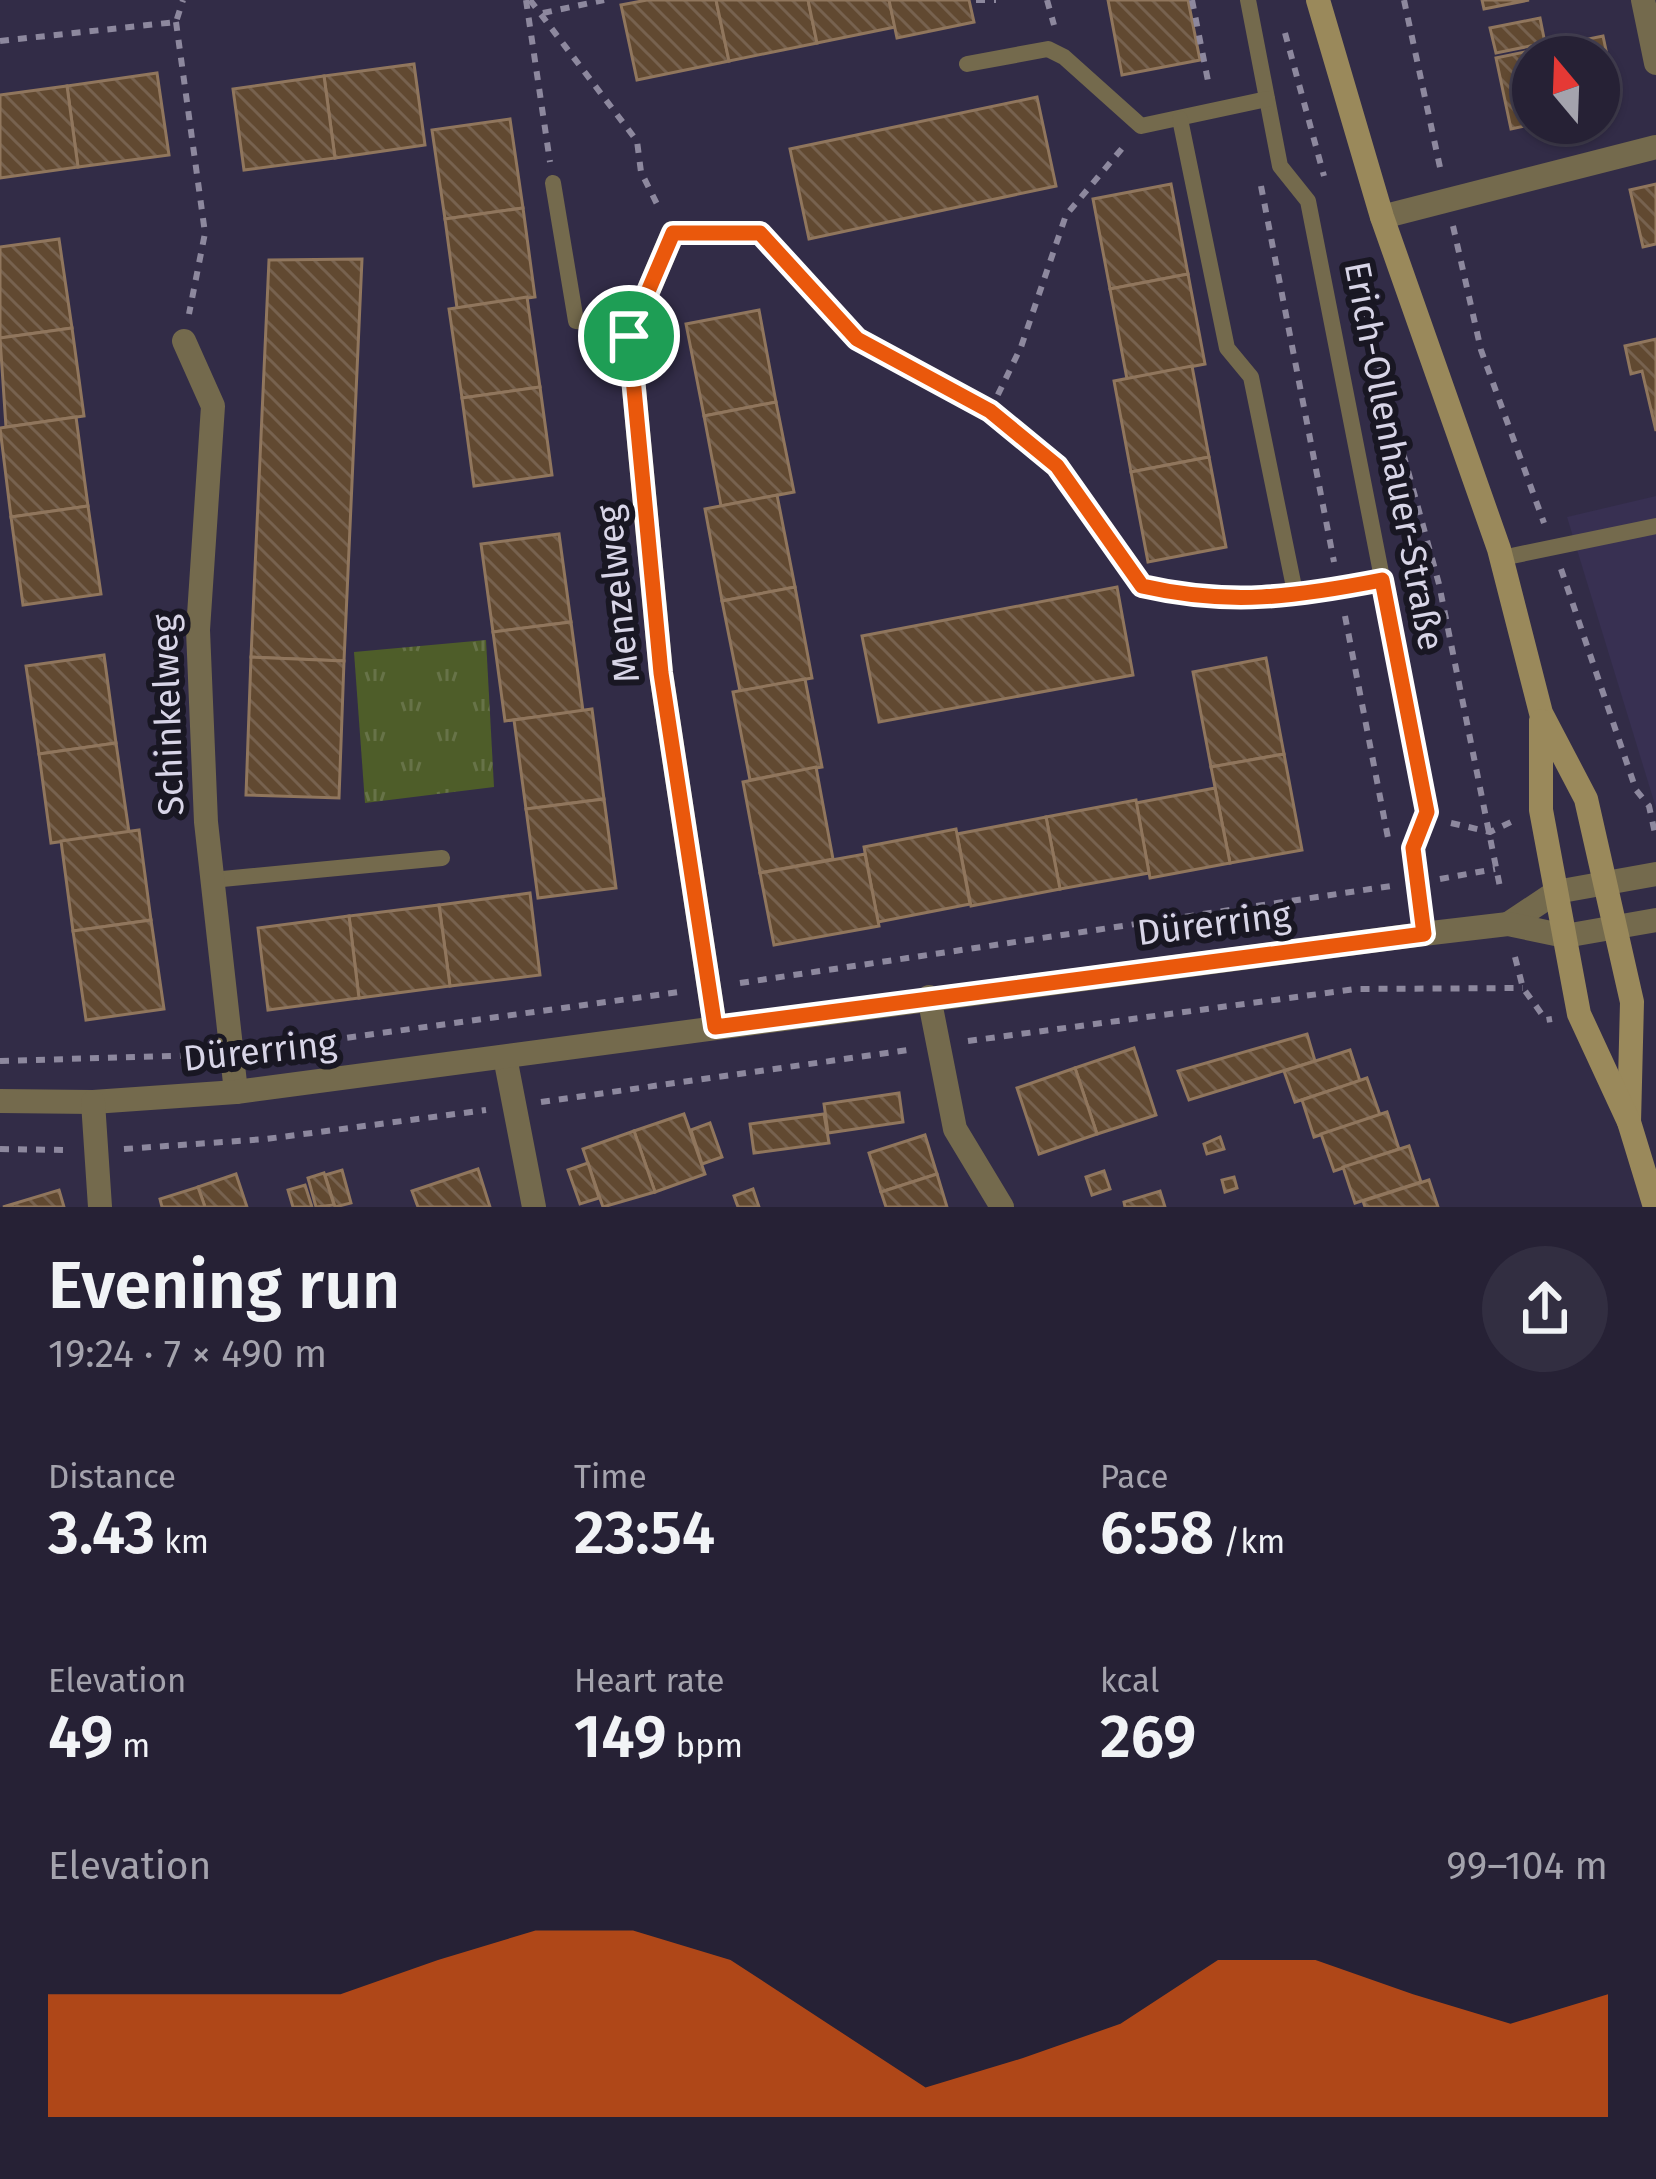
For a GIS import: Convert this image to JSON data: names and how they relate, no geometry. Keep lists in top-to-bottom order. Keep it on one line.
{"streets":{"street":["Erich-Ollenhauer-Straße","Menzelweg","Schinkelweg","Dürerring"]},"crossings":[["Erich-Ollenhauer-Straße","Dürerring"],["Menzelweg","Dürerring"],["Schinkelweg","Dürerring"]],"north":"top","page":{"heading":["Evening run","19:24 · 7 × 490 m"],"stats":[["Distance","3.43 km"],["Time","23:54"],["Pace","6:58 /km"],["Elevation","49 m"],["Heart rate","149 bpm"],["kcal","269"]],"chart":["Elevation","99–104 m"]}}
